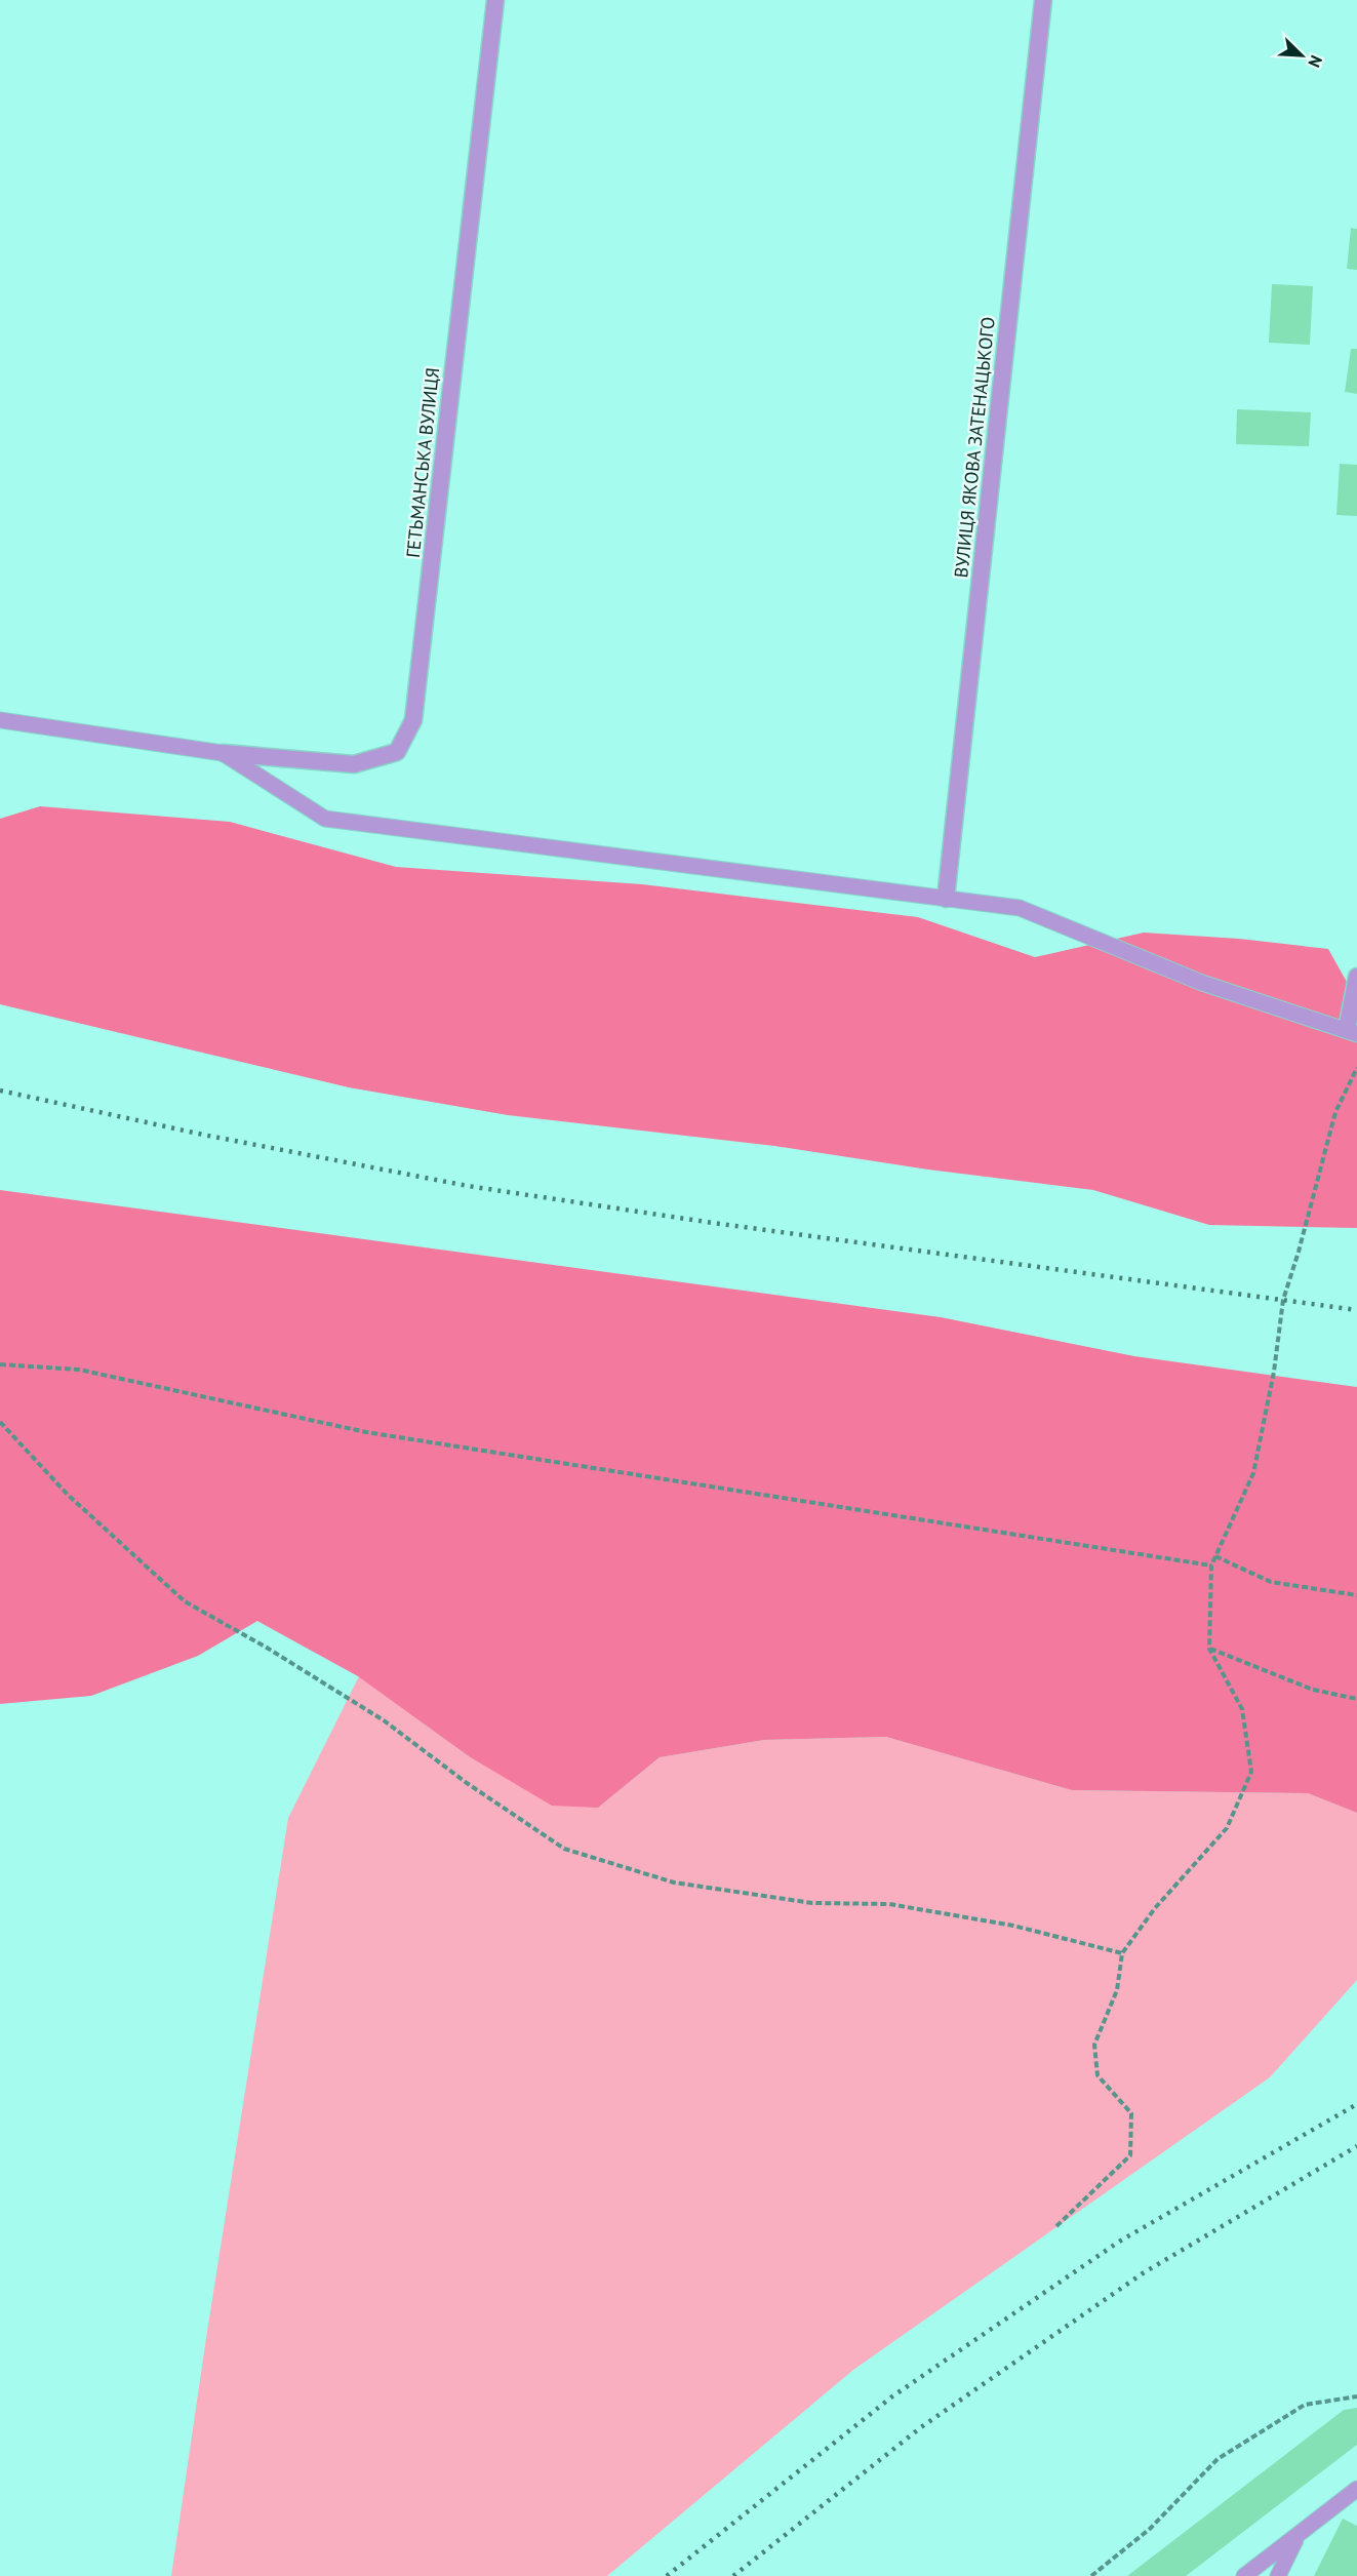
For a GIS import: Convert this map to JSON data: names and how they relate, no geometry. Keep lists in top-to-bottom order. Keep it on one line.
{"streets":{"street":["ВУЛИЦЯ ЯКОВА ЗАТЕНАЦЬКОГО","ГЕТЬМАНСЬКА ВУЛИЦЯ"]},"north":"bottom right"}
